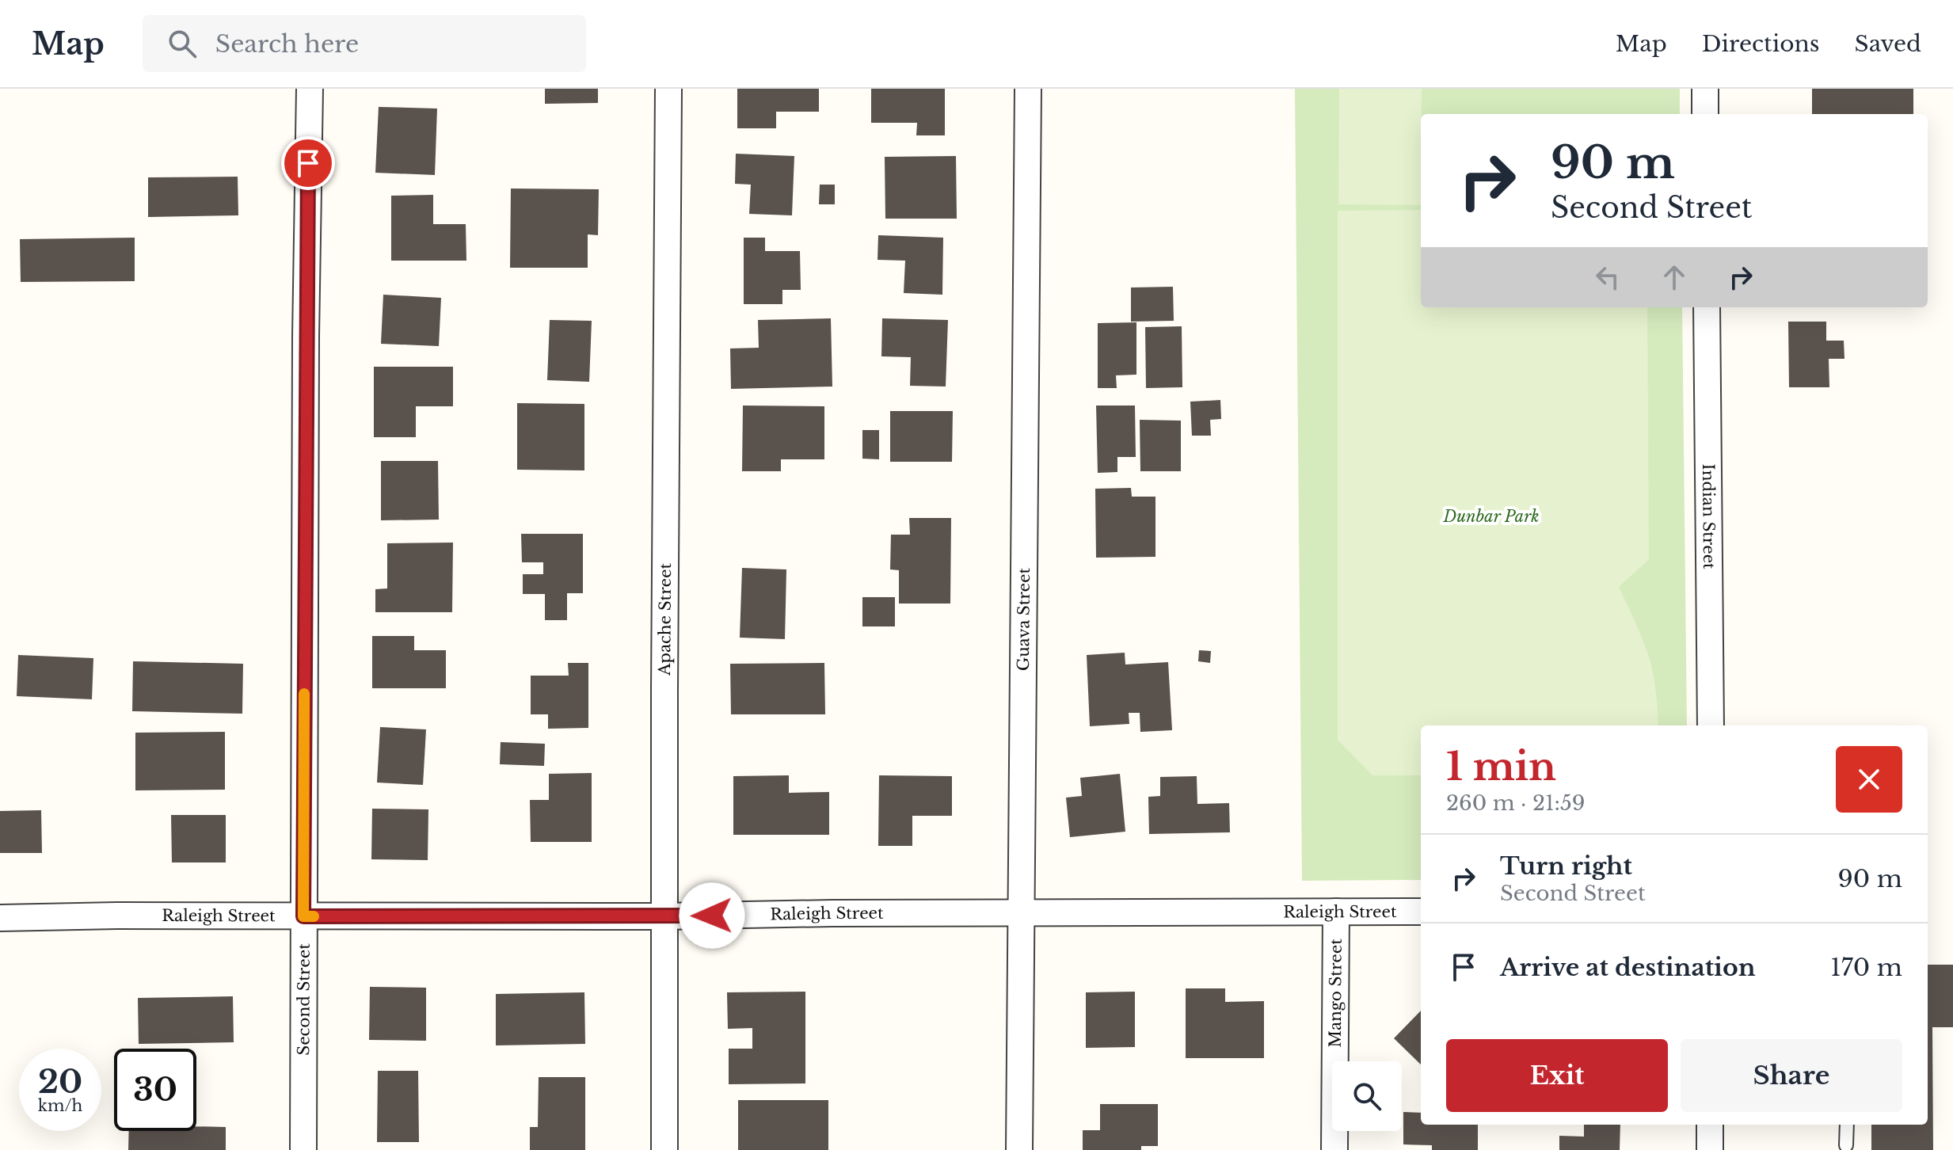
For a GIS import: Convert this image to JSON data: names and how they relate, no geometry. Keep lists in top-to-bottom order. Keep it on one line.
{"streets":{"street":["Indian Street","Apache Street","Guava Street","Raleigh Street","Mango Street","Second Street"]},"crossings":[["Apache Street","Raleigh Street"],["Guava Street","Raleigh Street"],["Raleigh Street","Mango Street"],["Raleigh Street","Second Street"]],"parks":["Dunbar Park"],"page":{"header":"Map","search":"Search here","nav":["Map","Directions","Saved"],"turn":["90 m","Second Street"],"heading":["1 min","260 m · 21:59"],"list":[{"name":"Turn right","note":"Second Street","value":"90 m"},{"name":"Arrive at destination","value":"170 m"}],"buttons":["Exit","Share"],"speed":"20 km/h","limit":"30"}}
